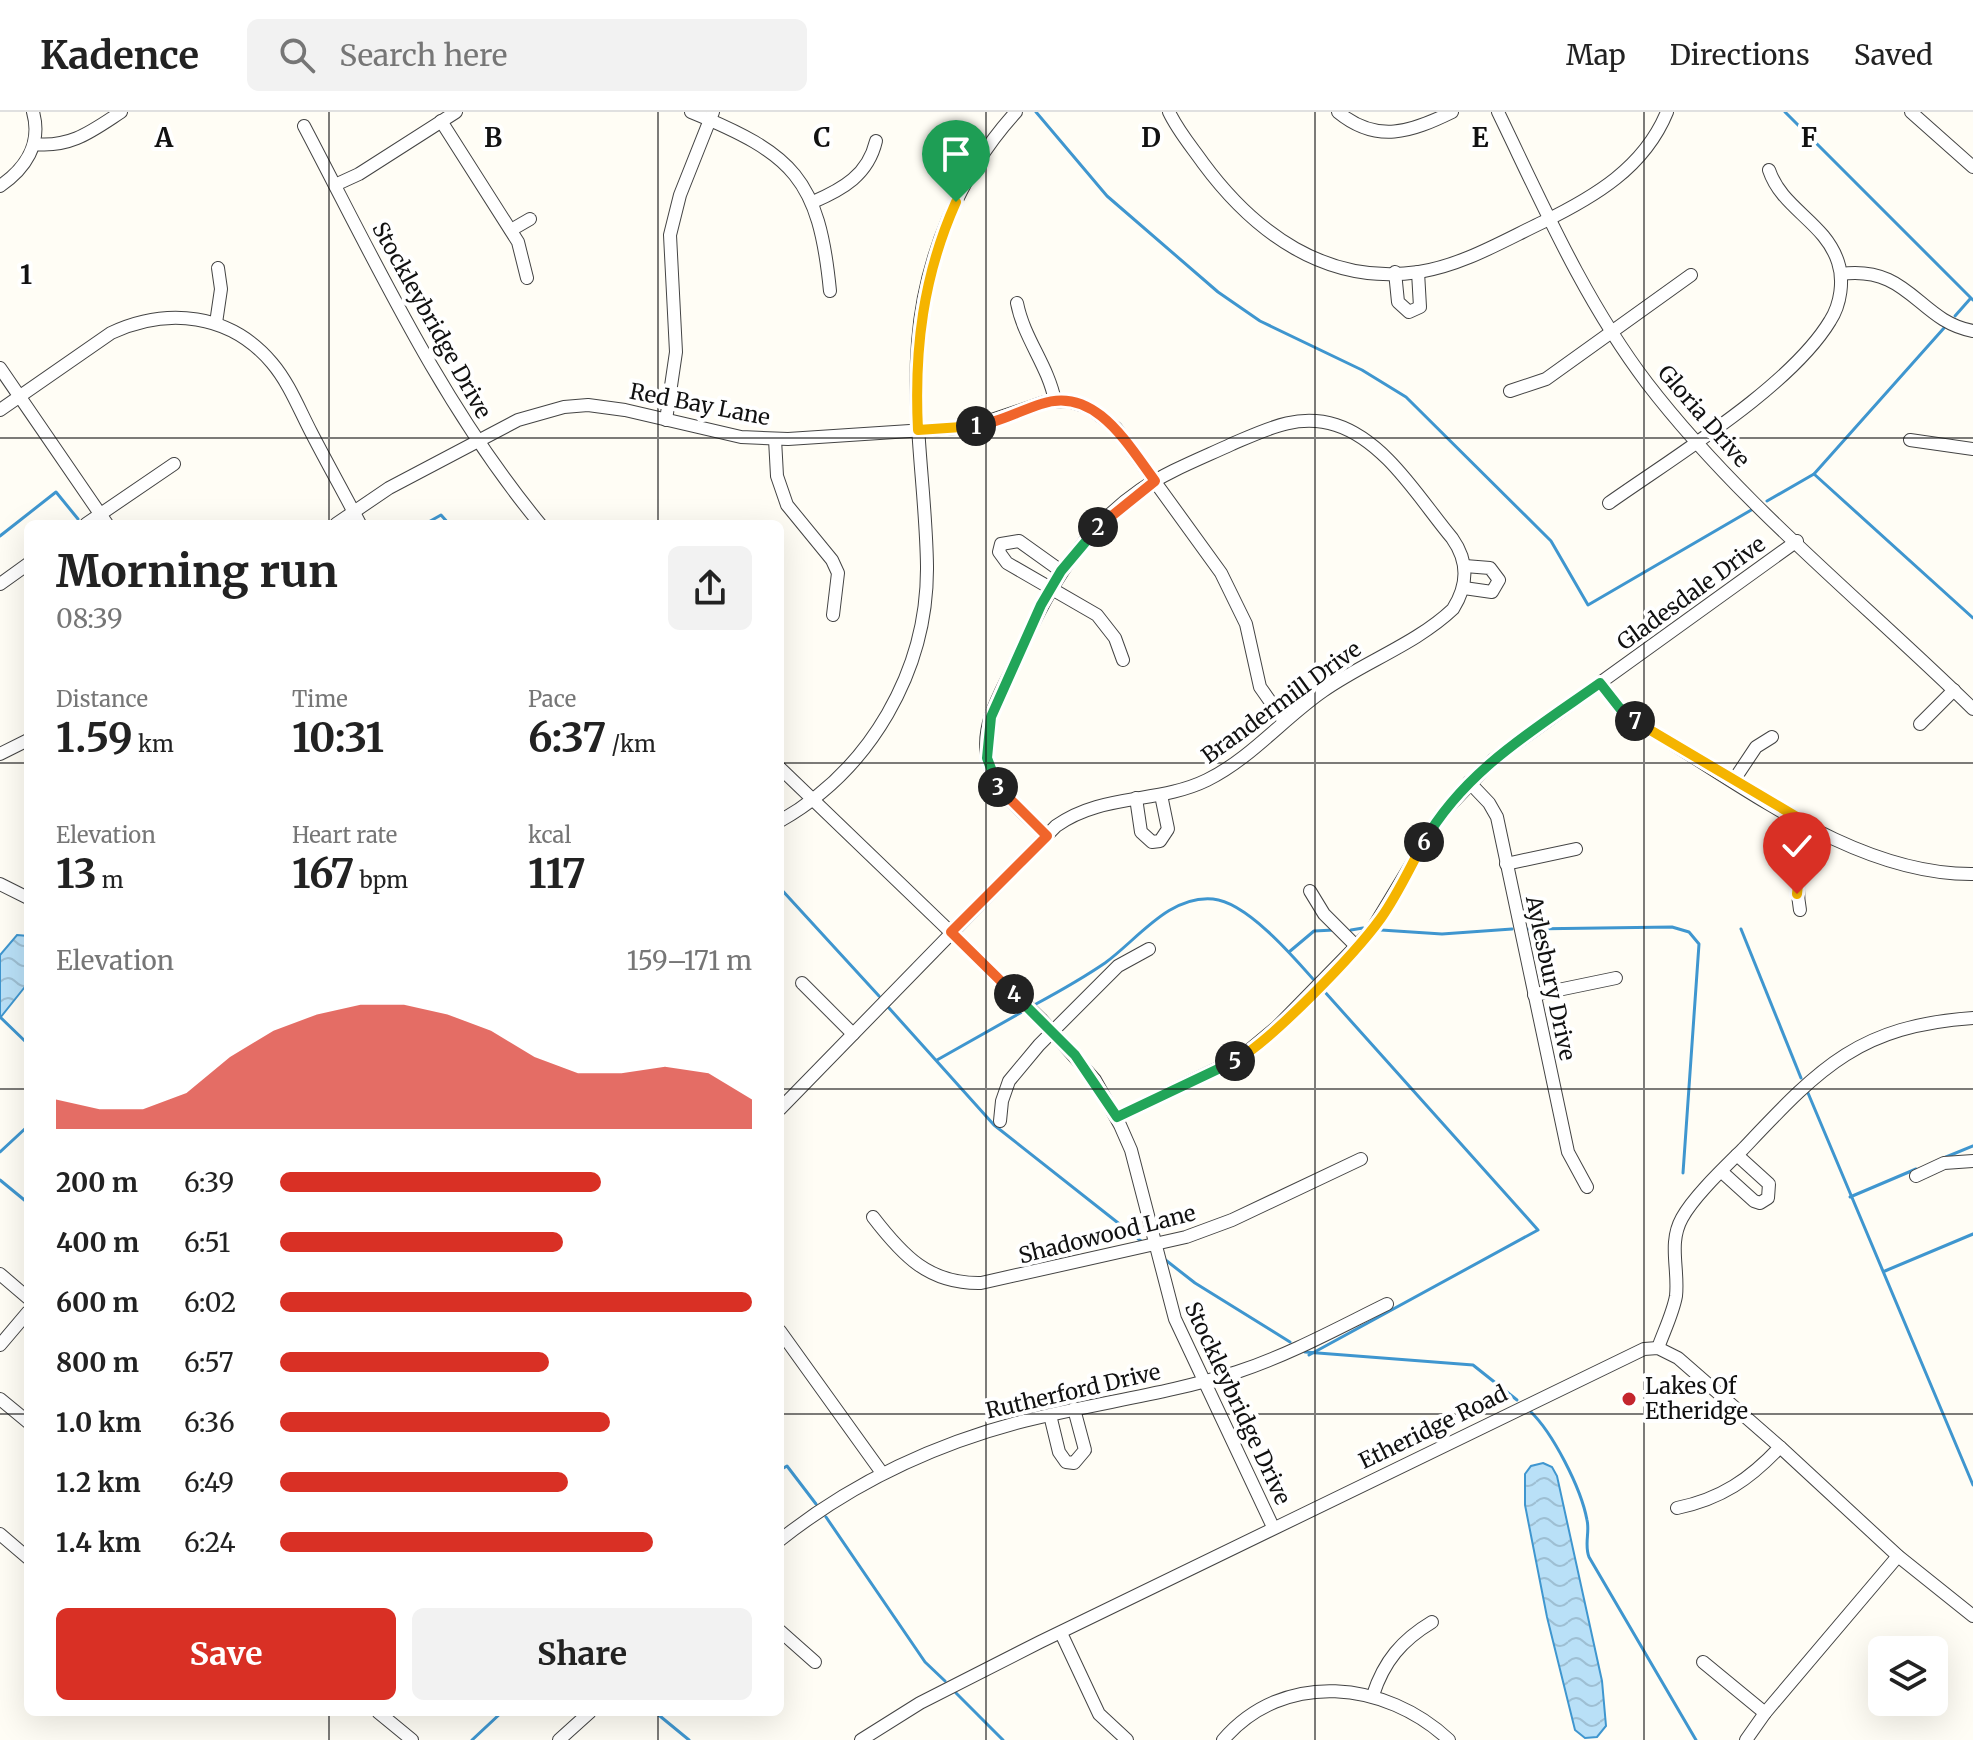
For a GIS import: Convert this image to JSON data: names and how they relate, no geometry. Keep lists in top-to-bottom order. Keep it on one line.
{"streets":{"street":["Stockleybridge Drive","Red Bay Lane","Gloria Drive","Gladesdale Drive","Brandermill Drive","Aylesbury Drive","Shadowood Lane","Rutherford Drive","Etheridge Road"]},"crossings":[["Stockleybridge Drive","Red Bay Lane"],["Stockleybridge Drive","Gladesdale Drive"],["Stockleybridge Drive","Brandermill Drive"],["Stockleybridge Drive","Shadowood Lane"],["Stockleybridge Drive","Rutherford Drive"],["Stockleybridge Drive","Etheridge Road"],["Gloria Drive","Gladesdale Drive"],["Gladesdale Drive","Aylesbury Drive"]],"places":["Lakes Of Etheridge"],"page":{"header":"Kadence","search":"Search here","nav":["Map","Directions","Saved"],"pins":["1","2","7","3","6","4","5"],"heading":["Morning run","08:39"],"stats":[["Distance","1.59 km"],["Time","10:31"],["Pace","6:37 /km"],["Elevation","13 m"],["Heart rate","167 bpm"],["kcal","117"]],"chart":["Elevation","159–171 m"],"list":[{"name":"200 m","note":"6:39"},{"name":"400 m","note":"6:51"},{"name":"600 m","note":"6:02"},{"name":"800 m","note":"6:57"},{"name":"1.0 km","note":"6:36"},{"name":"1.2 km","note":"6:49"},{"name":"1.4 km","note":"6:24"}],"buttons":["Save","Share"]},"grid":{"columns":["A","B","C","D","E","F"],"rows":["1"]}}
